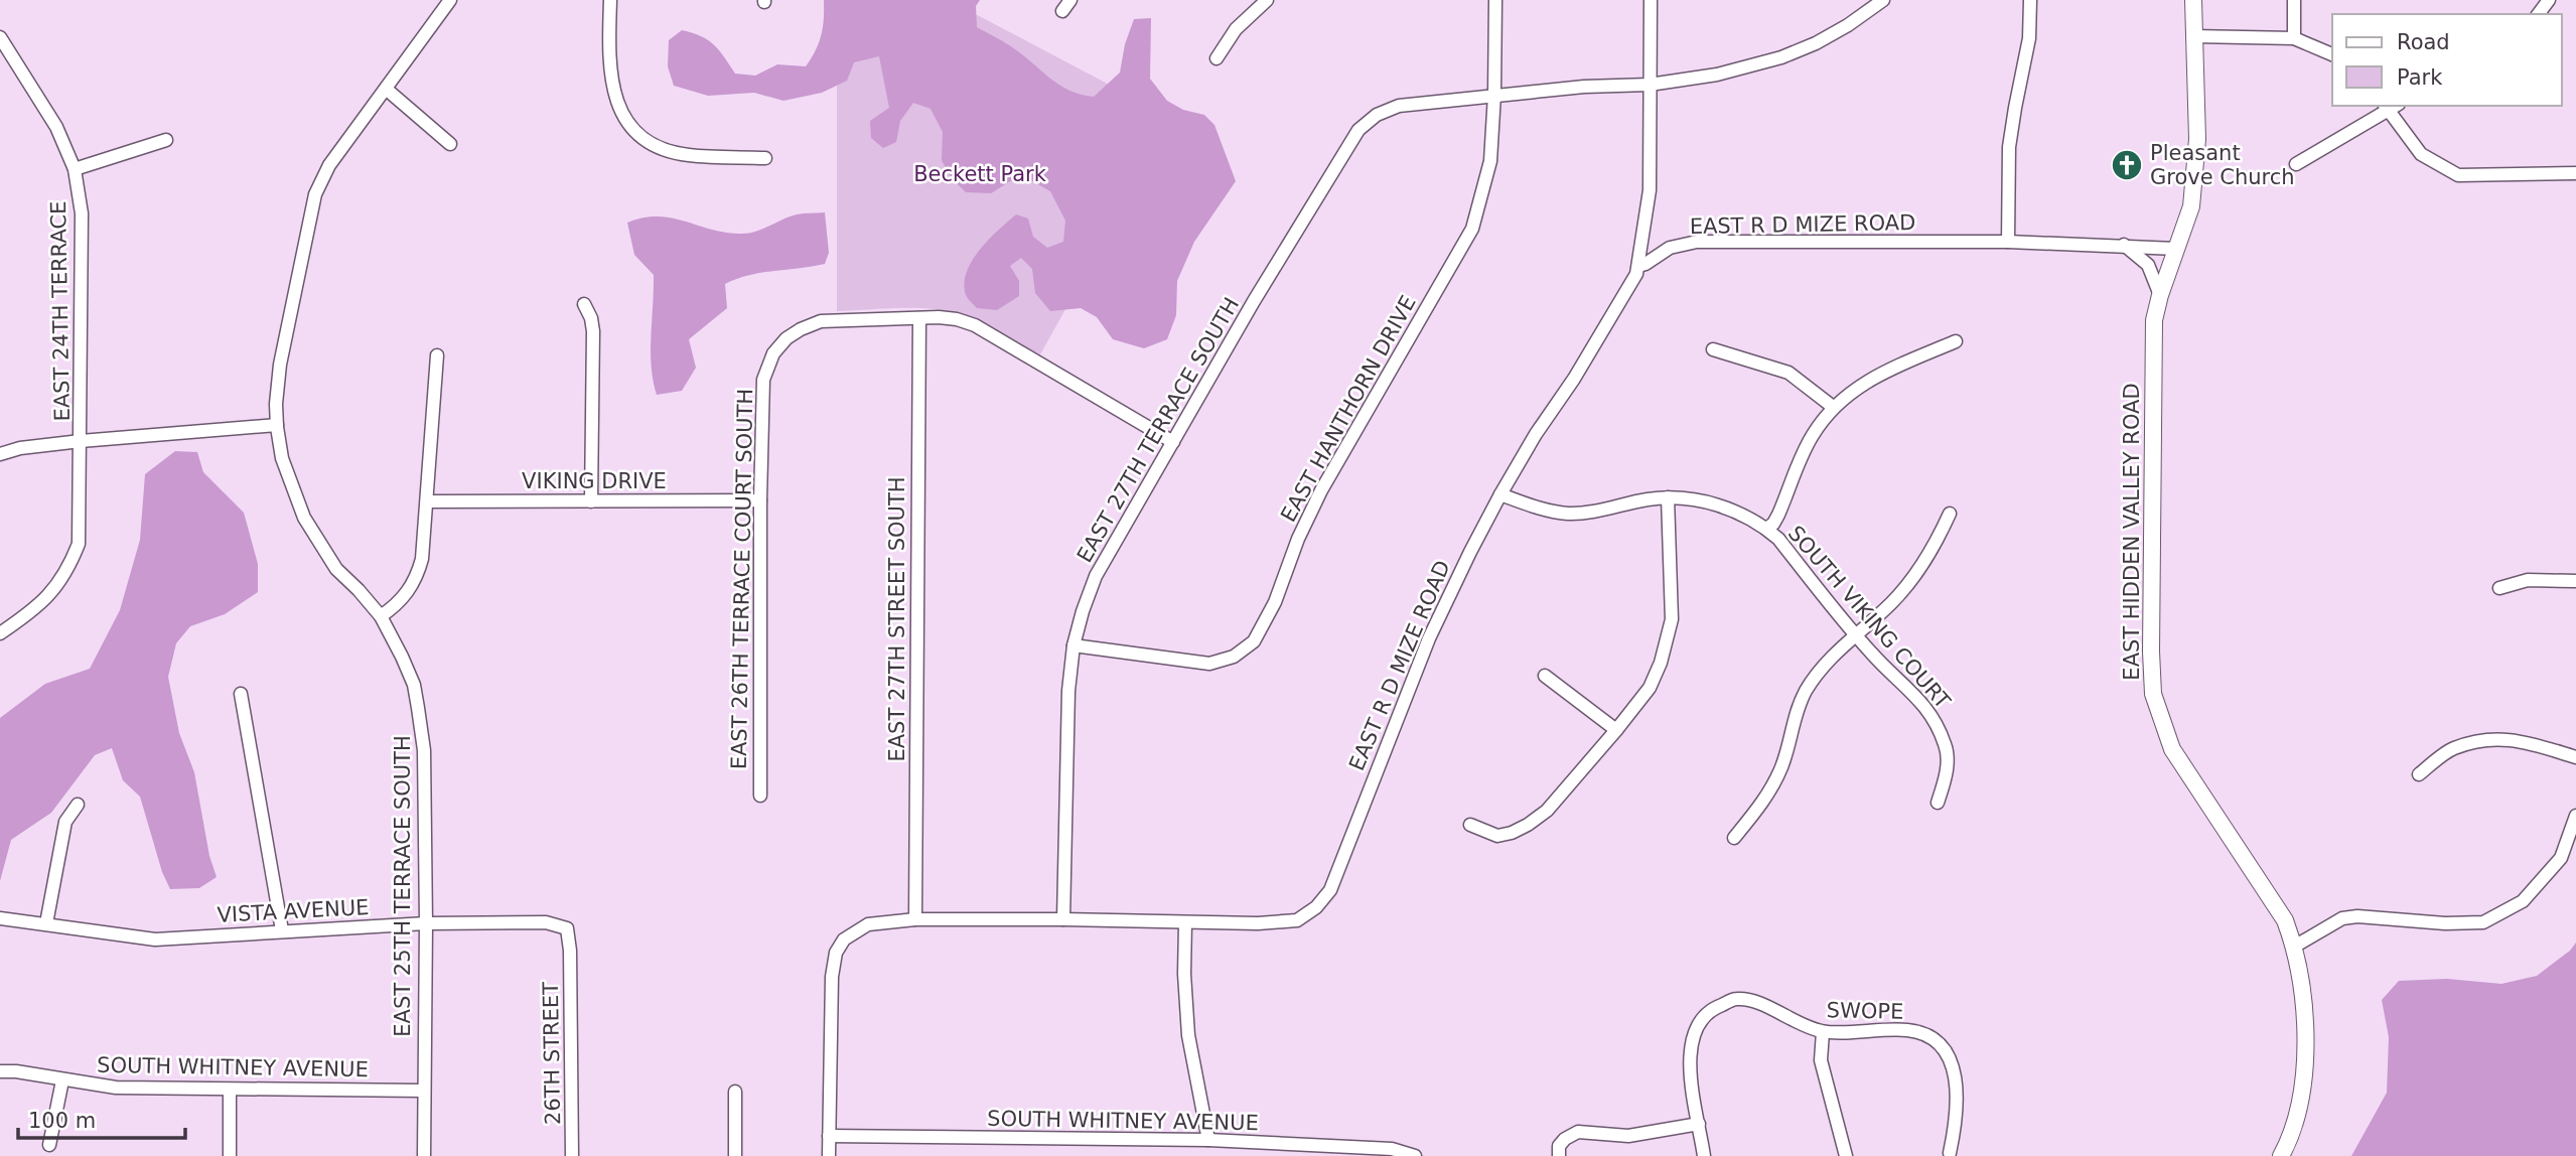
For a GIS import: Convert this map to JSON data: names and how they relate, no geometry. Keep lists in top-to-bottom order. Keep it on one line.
{"streets":{"main road":["EAST HIDDEN VALLEY ROAD"],"street":["EAST R D MIZE ROAD","EAST 24TH TERRACE","EAST HANTHORN DRIVE","EAST 27TH TERRACE SOUTH","VIKING DRIVE","EAST 26TH TERRACE COURT SOUTH","SOUTH VIKING COURT","EAST 27TH STREET SOUTH","EAST 25TH TERRACE SOUTH","VISTA AVENUE","SWOPE","26TH STREET","SOUTH WHITNEY AVENUE"]},"crossings":[["EAST R D MIZE ROAD","EAST 27TH TERRACE SOUTH"],["EAST R D MIZE ROAD","EAST HIDDEN VALLEY ROAD"],["EAST R D MIZE ROAD","SOUTH VIKING COURT"],["EAST R D MIZE ROAD","EAST 27TH STREET SOUTH"],["EAST R D MIZE ROAD","SOUTH WHITNEY AVENUE"],["EAST HANTHORN DRIVE","EAST 27TH TERRACE SOUTH"],["EAST 27TH TERRACE SOUTH","EAST 26TH TERRACE COURT SOUTH"],["VIKING DRIVE","EAST 26TH TERRACE COURT SOUTH"],["EAST 26TH TERRACE COURT SOUTH","EAST 27TH STREET SOUTH"],["EAST 25TH TERRACE SOUTH","VISTA AVENUE"],["EAST 25TH TERRACE SOUTH","SOUTH WHITNEY AVENUE"],["VISTA AVENUE","26TH STREET"]],"parks":["Beckett Park"],"places":{"church":["Pleasant Grove Church"]},"legend":["Road","Park"],"scale_bar":"100 m"}
